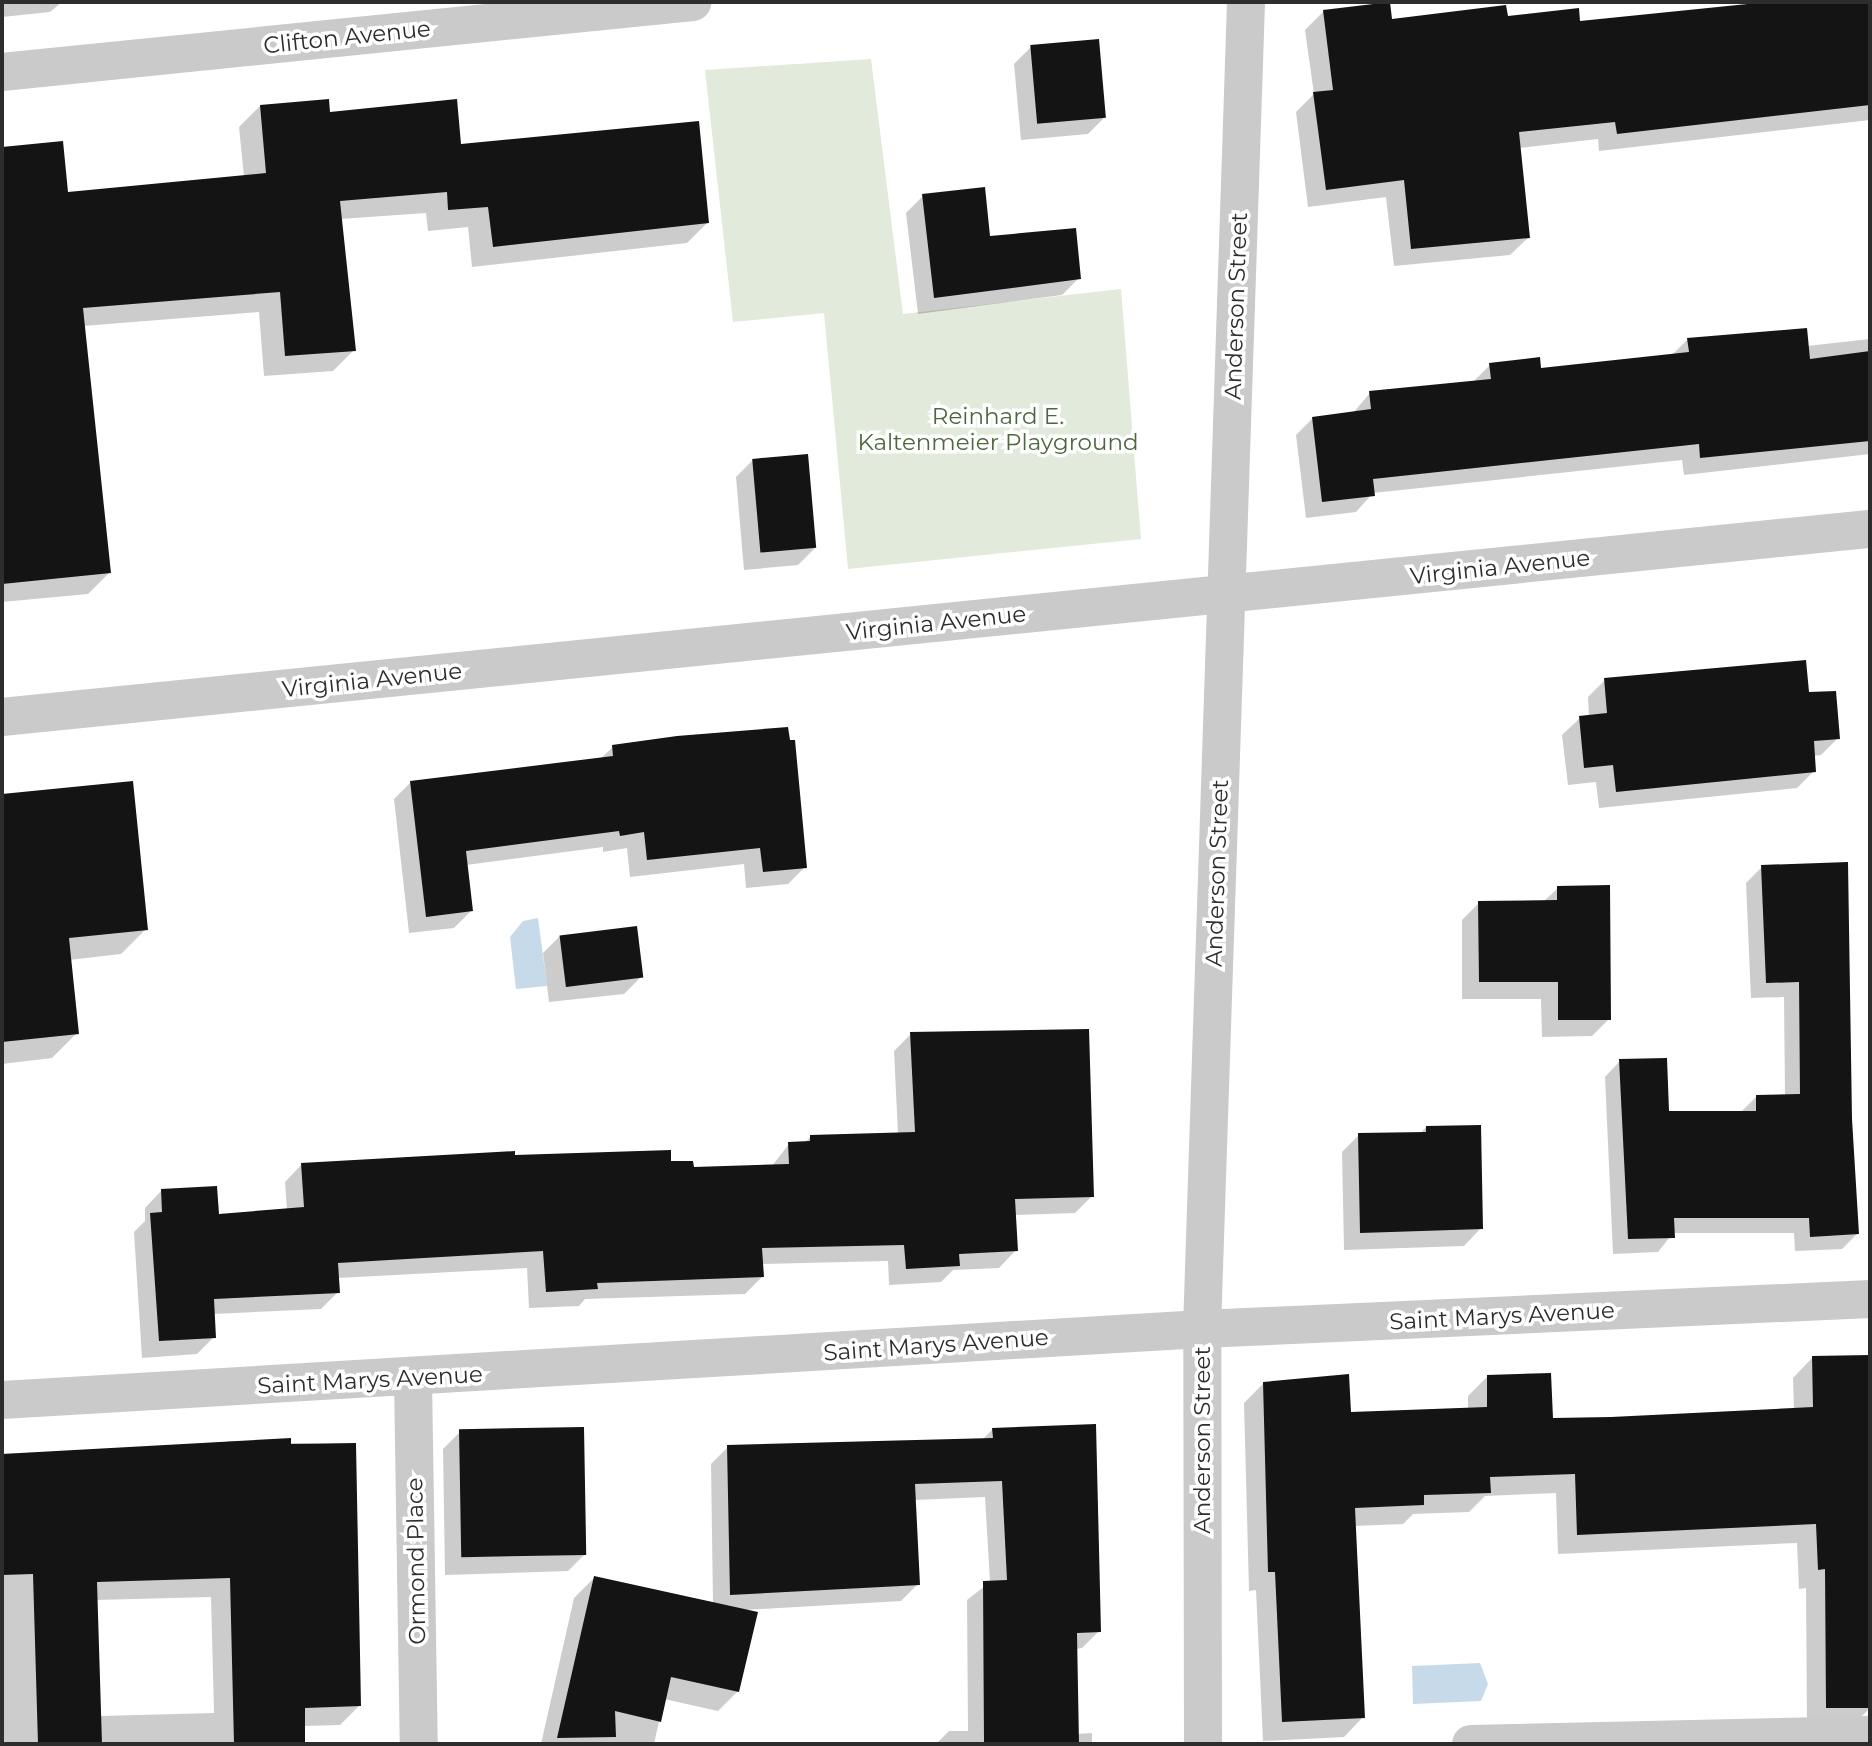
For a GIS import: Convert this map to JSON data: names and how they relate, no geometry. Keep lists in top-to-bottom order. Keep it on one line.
{"streets":{"street":["Clifton Avenue","Anderson Street","Virginia Avenue","Saint Marys Avenue","Ormond Place"]},"crossings":[["Anderson Street","Virginia Avenue"],["Anderson Street","Saint Marys Avenue"],["Saint Marys Avenue","Ormond Place"]],"parks":["Reinhard E. Kaltenmeier Playground"]}
